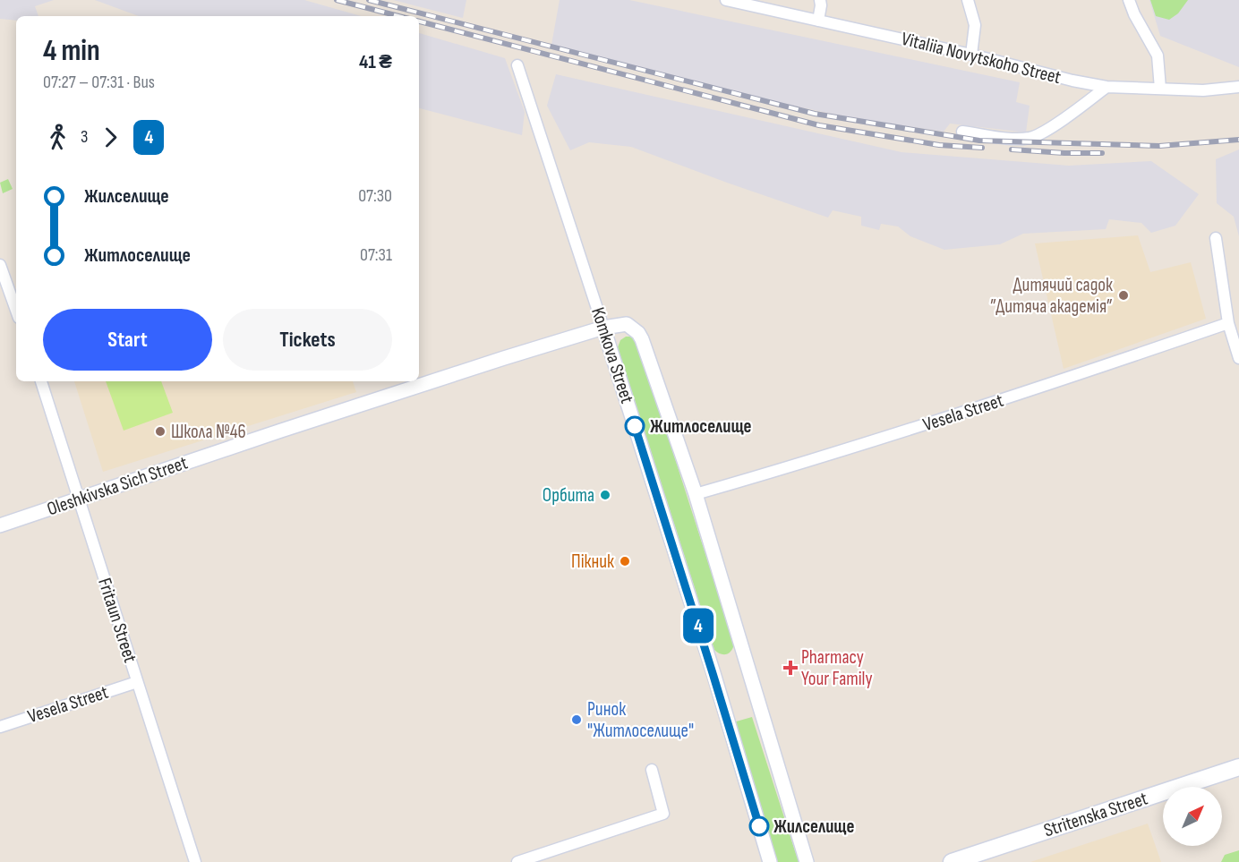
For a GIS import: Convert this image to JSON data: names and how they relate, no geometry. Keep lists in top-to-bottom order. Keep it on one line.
{"streets":{"main road":["Stritenska Street"],"street":["Vitaliia Novytskoho Street","Komkova Street","Vesela Street","Oleshkivska Sich Street","Fritaun Street"]},"crossings":[["Komkova Street","Vesela Street"],["Komkova Street","Oleshkivska Sich Street"],["Vesela Street","Fritaun Street"],["Oleshkivska Sich Street","Fritaun Street"]],"places":{"other":["Дитячий садок ”Дитяча академія”","Житлоселище","Школа №46","Орбита","Пікник","Ринок \"Житлоселище\"","Жилселище"],"health":["Pharmacy Your Family"]},"lines":["bus line 4"],"north":"top right","page":{"on_map":"4","heading":["4 min","07:27 – 07:31 · Bus","41 ₴"],"legs":["3","4"],"list":[{"name":"Жилселище","value":"07:30"},{"name":"Житлоселище","value":"07:31"}],"buttons":["Start","Tickets"]}}
